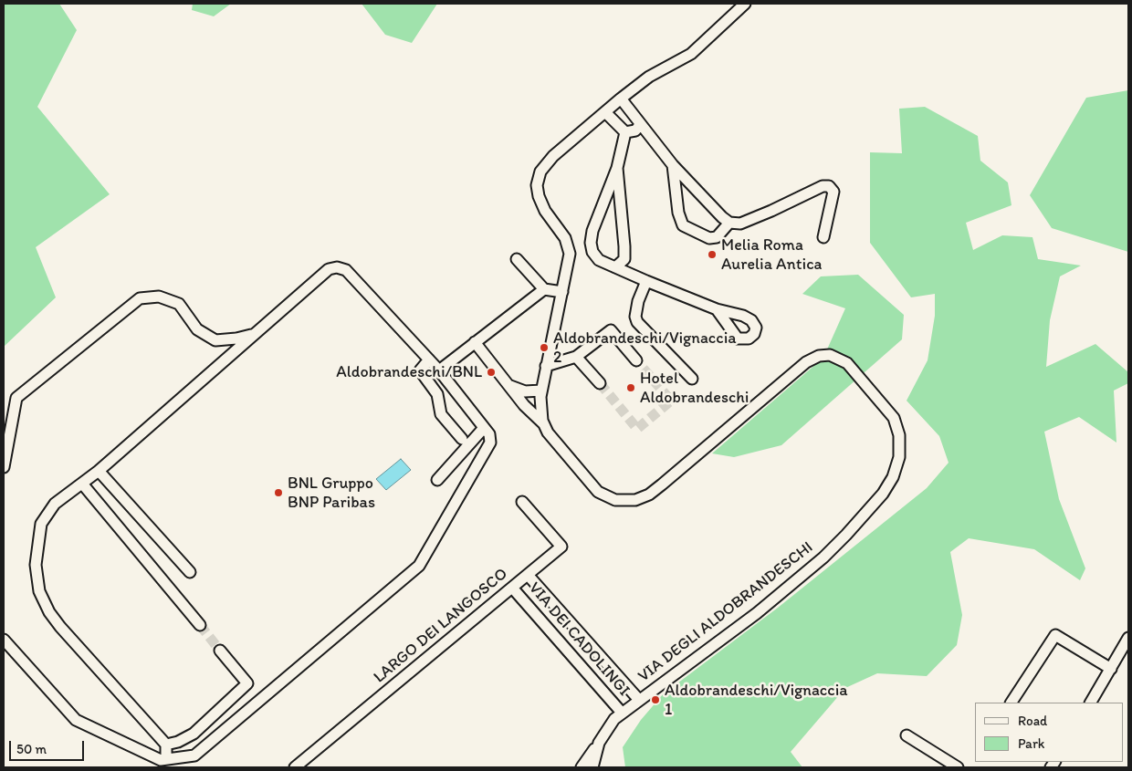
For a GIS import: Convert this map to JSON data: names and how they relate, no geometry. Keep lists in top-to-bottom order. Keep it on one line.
{"streets":{"street":["VIA DEGLI ALDOBRANDESCHI","LARGO DEI LANGOSCO","VIA DEI CADOLINGI"]},"crossings":[["VIA DEGLI ALDOBRANDESCHI","VIA DEI CADOLINGI"],["LARGO DEI LANGOSCO","VIA DEI CADOLINGI"]],"places":["Melia Roma Aurelia Antica","Aldobrandeschi/Vignaccia 2","Aldobrandeschi/BNL","Hotel Aldobrandeschi","BNL Gruppo BNP Paribas","Aldobrandeschi/Vignaccia 1"],"legend":["Road","Park"],"scale_bar":"50 m"}
